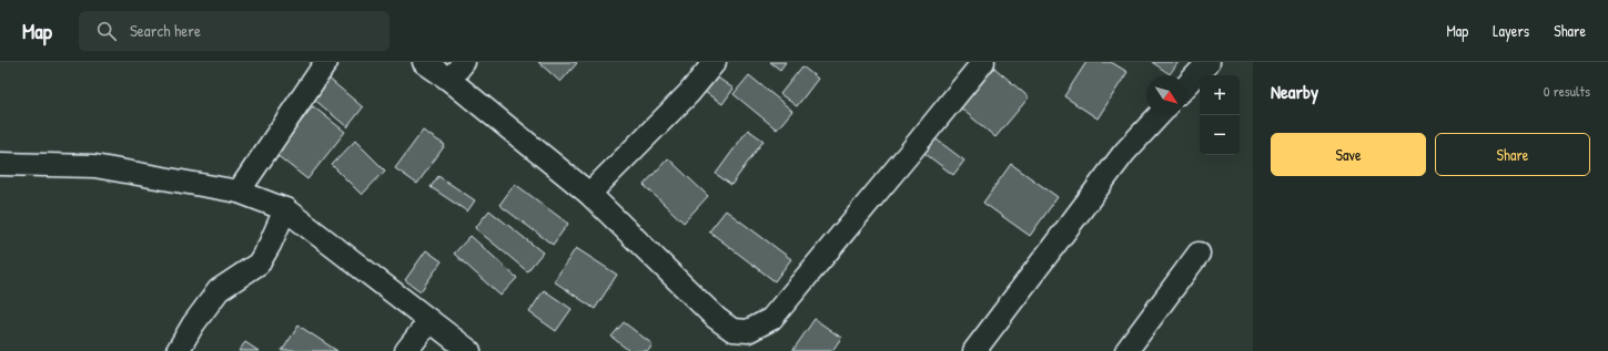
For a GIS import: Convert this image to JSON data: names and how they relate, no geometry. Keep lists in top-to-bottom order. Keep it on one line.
{"north":"bottom right","page":{"header":"Map","search":"Search here","nav":["Map","Layers","Share"],"heading":["Nearby","0 results"],"map_buttons":["+","−"],"buttons":["Save","Share"]}}
